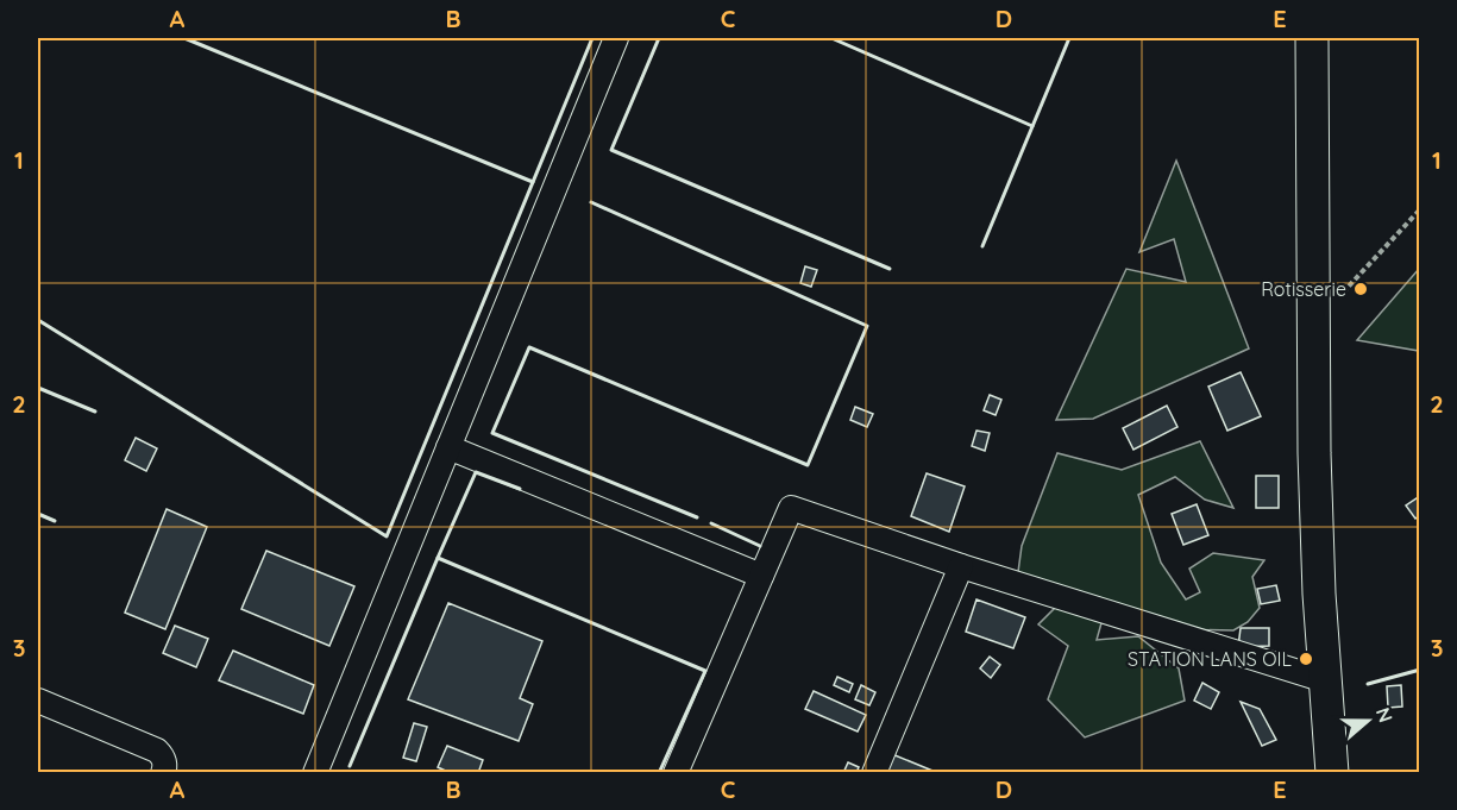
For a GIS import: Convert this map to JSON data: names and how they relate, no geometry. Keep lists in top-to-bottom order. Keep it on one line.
{"places":["Rotisserie","STATION LANS OIL"],"north":"right","grid":{"columns":["A","B","C","D","E"],"rows":["1","2","3"]}}
